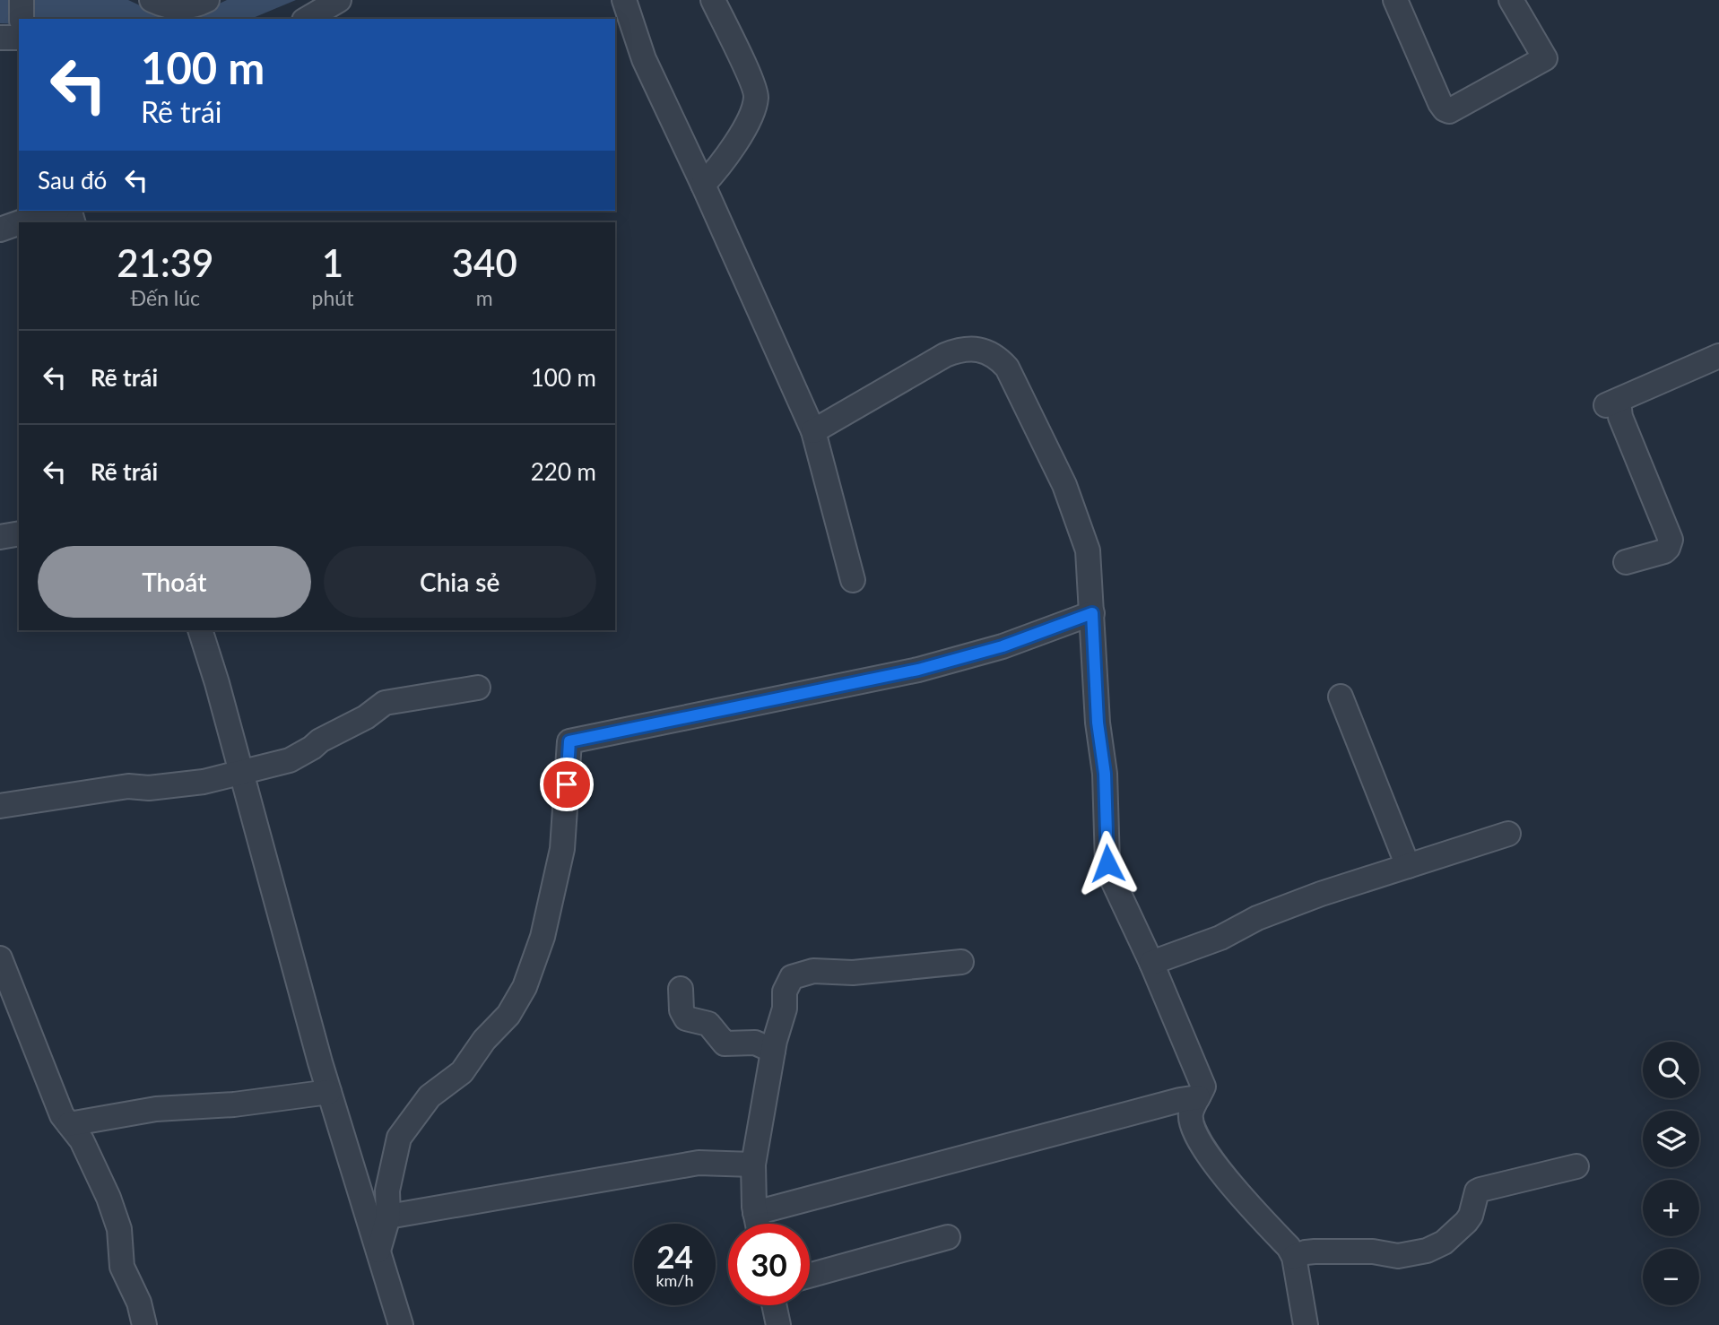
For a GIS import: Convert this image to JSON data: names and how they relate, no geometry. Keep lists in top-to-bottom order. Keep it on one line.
{"page":{"turn":["100 m","Rẽ trái"],"then":"Sau đó","eta":["21:39","Đến lúc","1","phút","340","m"],"list":[{"name":"Rẽ trái","value":"100 m"},{"name":"Rẽ trái","value":"220 m"}],"buttons":["Thoát","Chia sẻ"],"map_buttons":["+","−"],"speed":"24 km/h","limit":"30"}}
